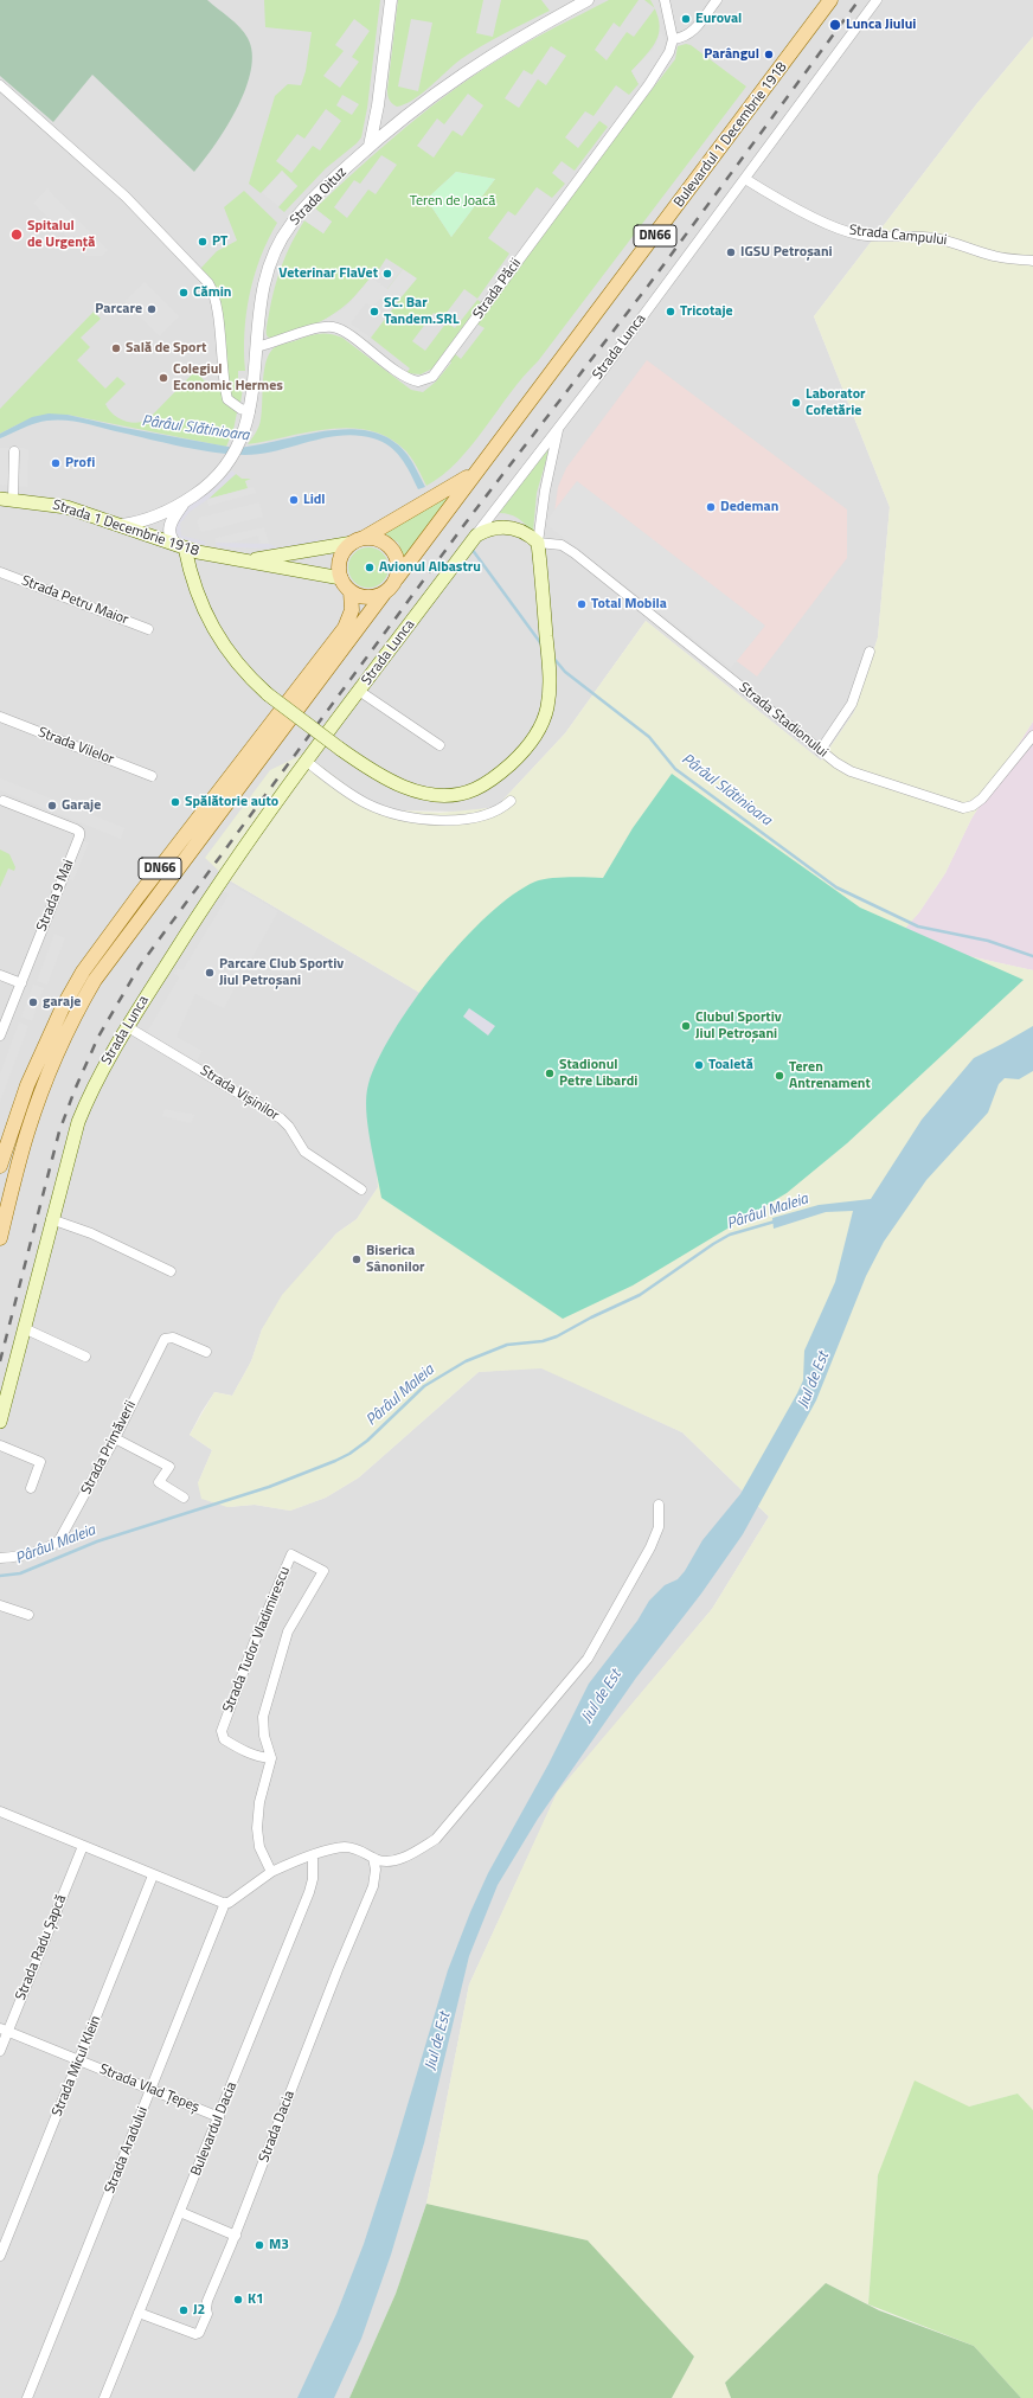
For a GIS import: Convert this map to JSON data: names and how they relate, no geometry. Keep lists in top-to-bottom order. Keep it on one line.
{"streets":{"main road":["Bulevardul 1 Decembrie 1918","DN66","Strada Lunca","Strada 1 Decembrie 1918"],"street":["Strada Oituz","Strada Campului","Strada Păcii","Strada Petru Maior","Strada Stadionului","Strada Vilelor","Strada 9 Mai","Strada Vișinilor","Strada Primăverii","Strada Tudor Vladimirescu","Strada Radu Șapcă","Strada Micul Klein","Strada Vlad Țepeș","Strada Dacia","Bulevardul Dacia","Strada Aradului"]},"crossings":[["Bulevardul 1 Decembrie 1918","DN66"],["Bulevardul 1 Decembrie 1918","Strada 1 Decembrie 1918"],["Strada Oituz","Strada Păcii"],["Strada Oituz","Strada 1 Decembrie 1918"],["DN66","Strada 1 Decembrie 1918"],["Strada Campului","Strada Lunca"],["Strada Lunca","Strada Vișinilor"],["Strada Radu Șapcă","Strada Vlad Țepeș"],["Strada Micul Klein","Strada Vlad Țepeș"],["Strada Vlad Țepeș","Bulevardul Dacia"],["Strada Vlad Țepeș","Strada Aradului"],["Strada Dacia","Bulevardul Dacia"]],"water":["Pârâul Slătinioara","Pârâul Maleia","Jiul de Est"],"parks":["Teren de Joacă"],"places":["Euroval","Lunca Jiului","Parângul","Spitalul de Urgență","PT","IGSU Petroșani","Veterinar FlaVet","Cămin","Parcare","SC. Bar Tandem.SRL","Tricotaje","Sală de Sport","Colegiul Economic Hermes","Laborator Cofetărie","Profi","Lidl","Dedeman","Avionul Albastru","Total Mobila","Spălătorie auto","Garaje","Parcare Club Sportiv Jiul Petroșani","garaje","Clubul Sportiv Jiul Petroșani","Toaletă","Stadionul Petre Libardi","Teren Antrenament","Biserica Sânonilor","M3","K1","J2"]}
